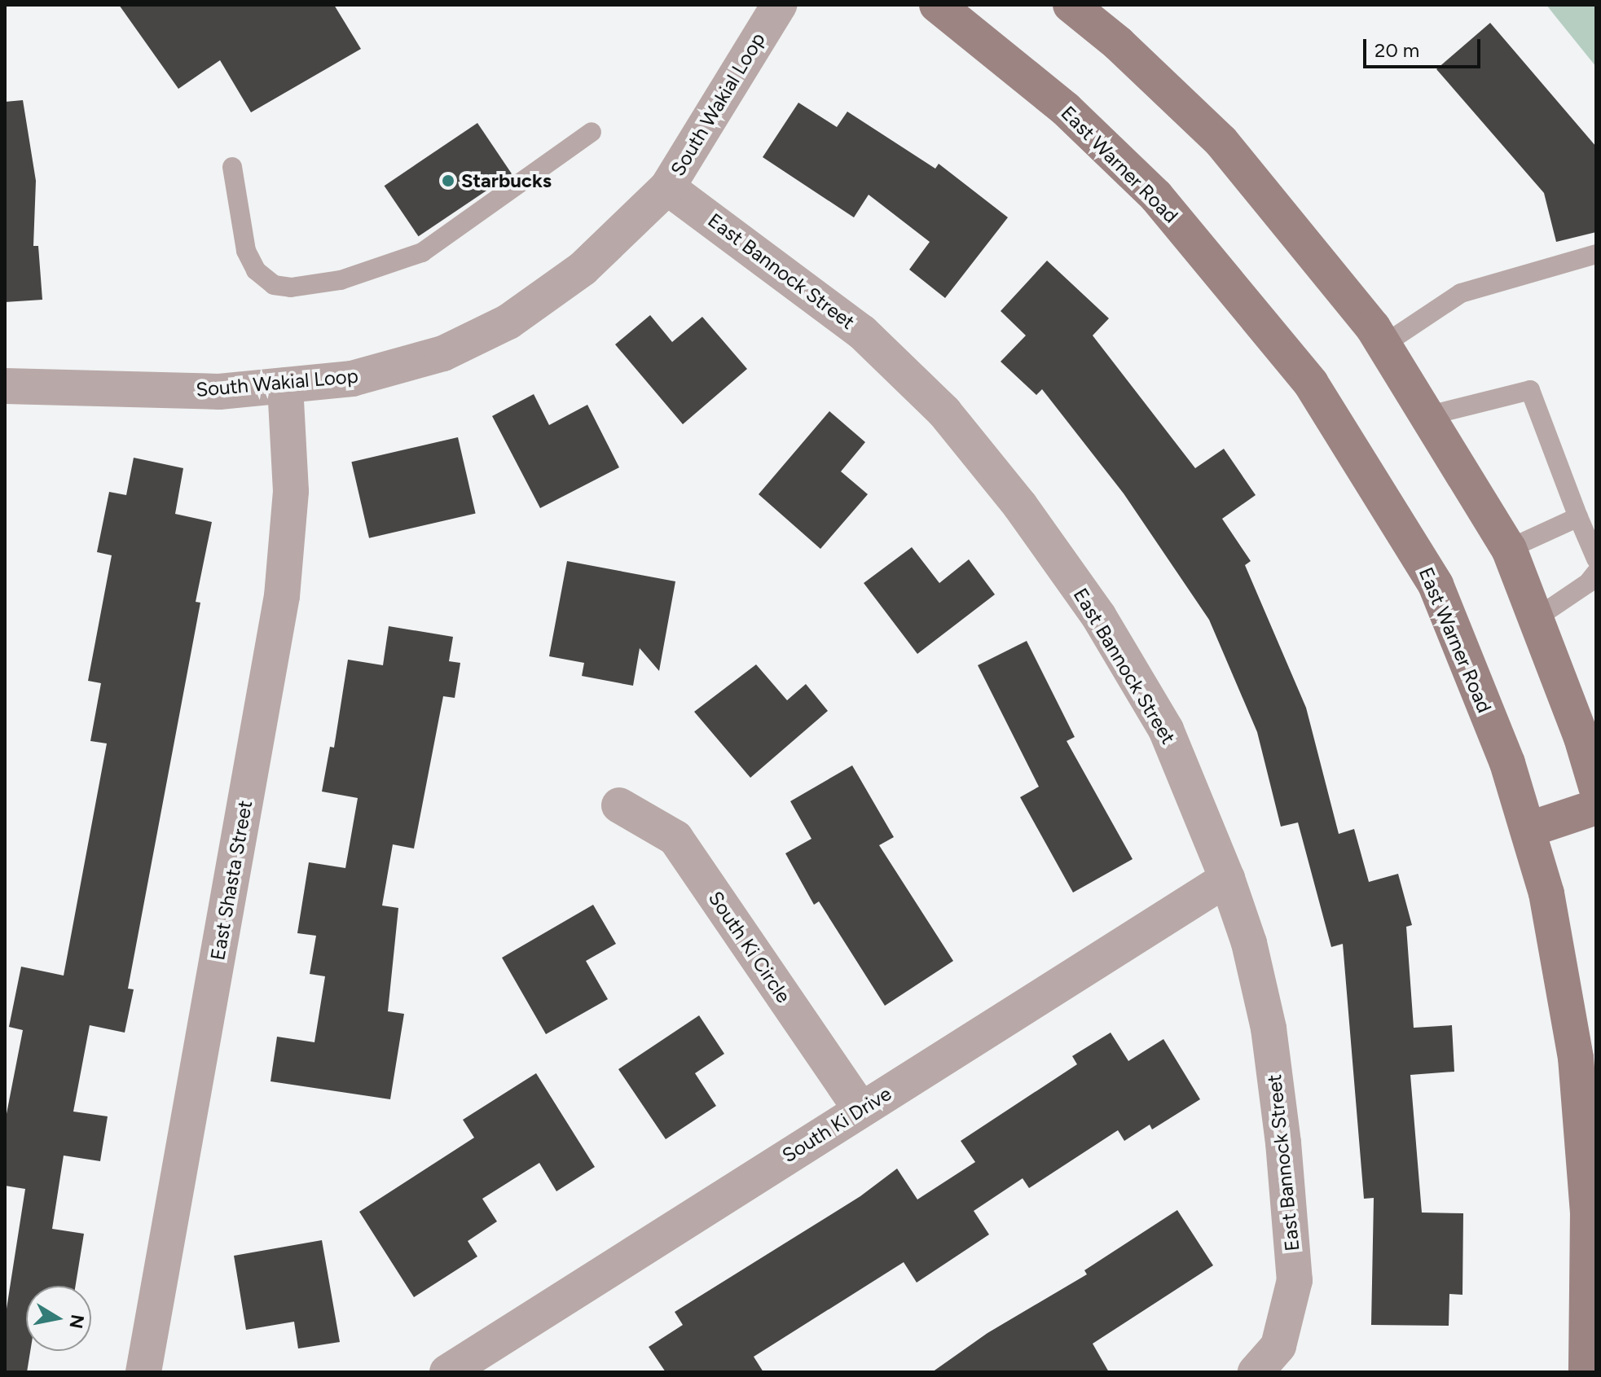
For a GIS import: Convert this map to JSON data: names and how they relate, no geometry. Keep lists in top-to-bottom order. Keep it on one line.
{"streets":{"main road":["East Warner Road"],"street":["South Wakial Loop","East Bannock Street","East Shasta Street","South Ki Circle","South Ki Drive"]},"crossings":[["South Wakial Loop","East Bannock Street"],["South Wakial Loop","East Shasta Street"],["East Bannock Street","South Ki Drive"],["South Ki Circle","South Ki Drive"]],"places":["Starbucks"],"scale_bar":"20 m","north":"right"}
